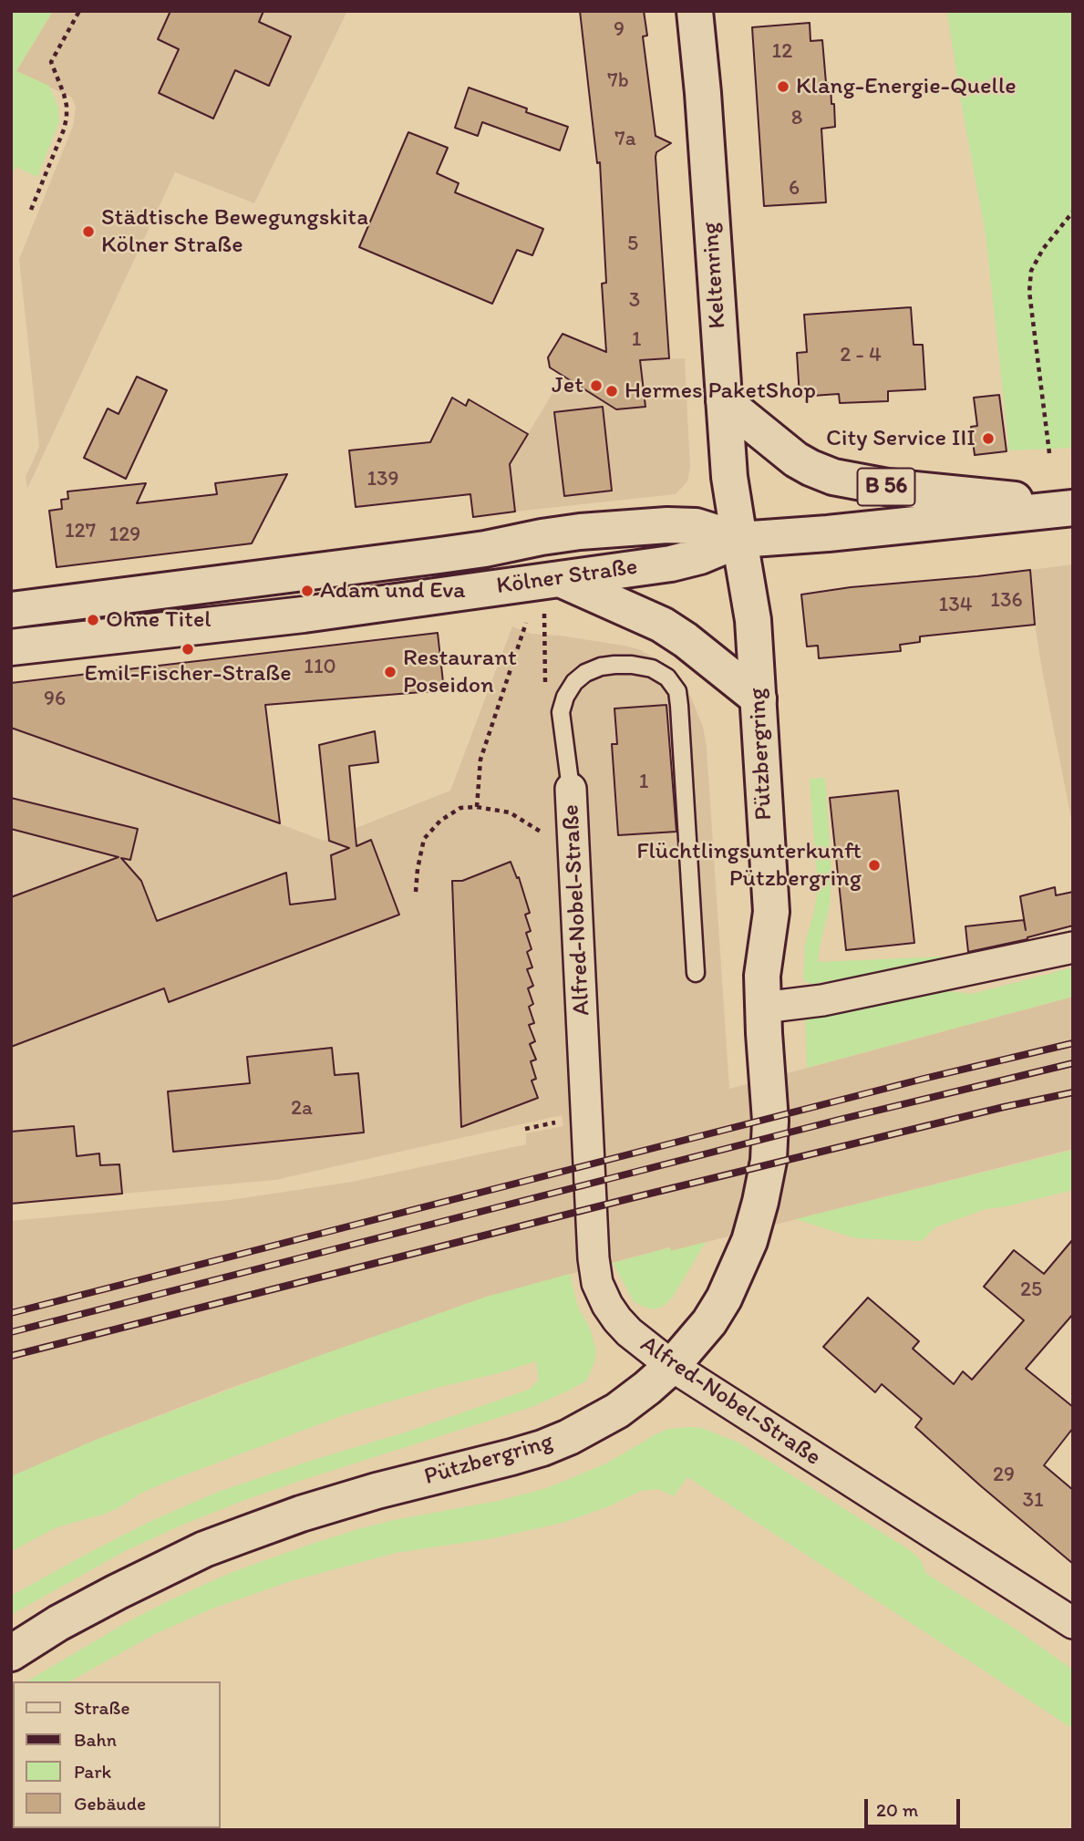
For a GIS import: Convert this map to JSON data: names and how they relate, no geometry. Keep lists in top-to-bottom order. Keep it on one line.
{"streets":{"main road":["Keltenring","B 56","Kölner Straße","Pützbergring"],"street":["Alfred-Nobel-Straße"]},"crossings":[["Keltenring","B 56"],["Keltenring","Kölner Straße"],["Keltenring","Pützbergring"],["B 56","Kölner Straße"],["Kölner Straße","Pützbergring"],["Pützbergring","Alfred-Nobel-Straße"]],"places":["Klang-Energie-Quelle","Städtische Bewegungskita Kölner Straße","Jet","Hermes PaketShop","City Service III","Adam und Eva","Ohne Titel","Emil-Fischer-Straße","Restaurant Poseidon","Flüchtlingsunterkunft Pützbergring"],"house_numbers":["9","12","7b","8","7a","6","5","3","1","2 - 4","139","127","129","136","134","110","96","1","2a","25","29","31"],"legend":["Straße","Bahn","Park","Gebäude"],"scale_bar":"20 m"}
